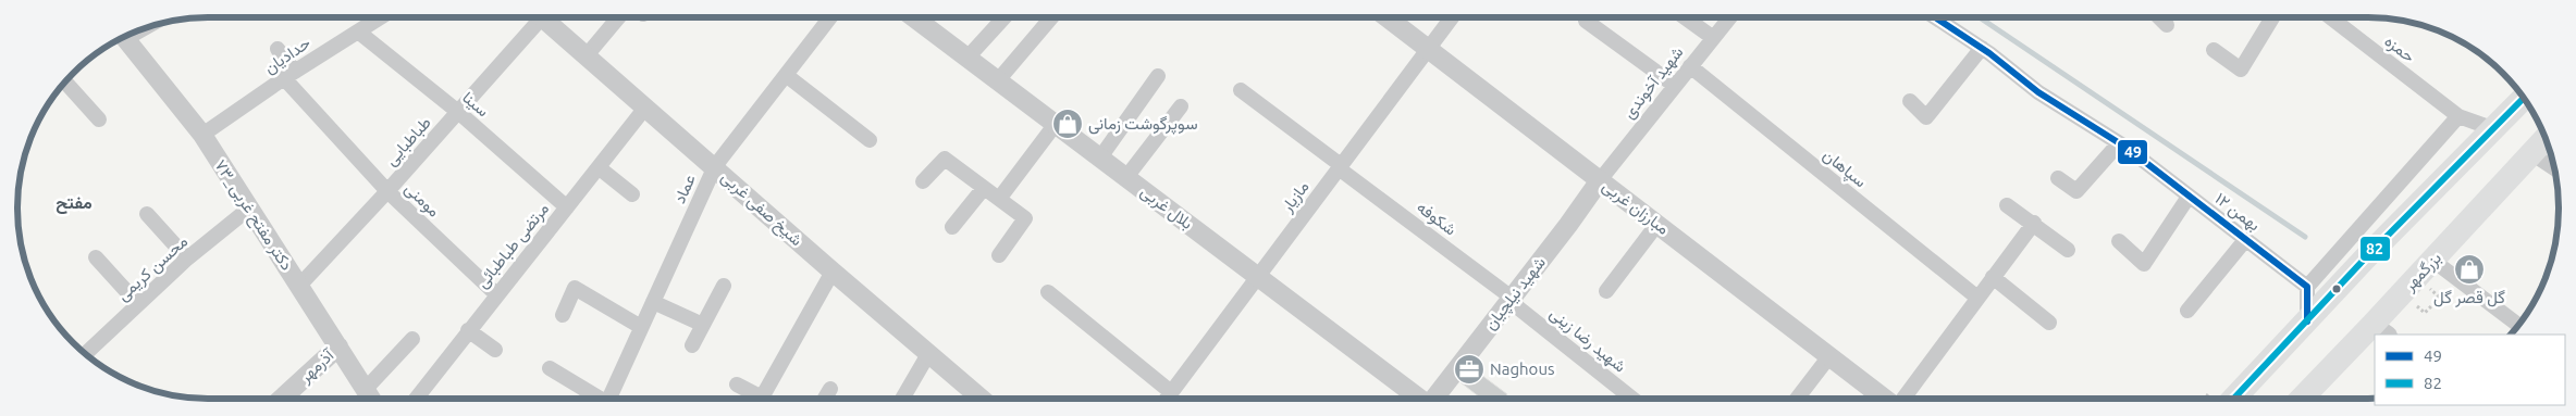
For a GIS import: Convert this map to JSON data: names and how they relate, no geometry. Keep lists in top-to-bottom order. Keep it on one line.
{"streets":{"main road":["بزرگمهر"],"street":["حمزه","حدادیان","شهید آخوندی","سینا","طباطبایی","سپاهان","عماد","مازیار","مومنی","بلال غربی","مبارزان غربی","شیخ صفی غربی","۱۲ بهمن","۷۳_دکتر مفتح غربی","شکوفه","مرتضی طباطبائی","محسن کریمی","شهید نیلچیان","شهید رضا زینی","آذرمهر"]},"crossings":[["حدادیان","سینا"],["حدادیان","مومنی"],["حدادیان","۷۳_دکتر مفتح غربی"],["شهید آخوندی","سپاهان"],["شهید آخوندی","مبارزان غربی"],["شهید آخوندی","شهید نیلچیان"],["سینا","طباطبایی"],["سینا","مرتضی طباطبائی"],["طباطبایی","مومنی"],["طباطبایی","۷۳_دکتر مفتح غربی"],["عماد","شیخ صفی غربی"],["مازیار","بلال غربی"],["مازیار","مبارزان غربی"],["مازیار","شکوفه"],["مومنی","مرتضی طباطبائی"],["مبارزان غربی","شهید نیلچیان"],["شیخ صفی غربی","مرتضی طباطبائی"],["۷۳_دکتر مفتح غربی","محسن کریمی"],["۷۳_دکتر مفتح غربی","آذرمهر"],["شکوفه","شهید نیلچیان"],["شکوفه","شهید رضا زینی"],["شهید نیلچیان","شهید رضا زینی"]],"districts":["مفتح"],"places":{"shop":["سوپرگوشت زمانی","گل قصر گل"],"office":["Naghous"]},"lines":["transit line 49","transit line 82"],"legend":["49","82"]}
